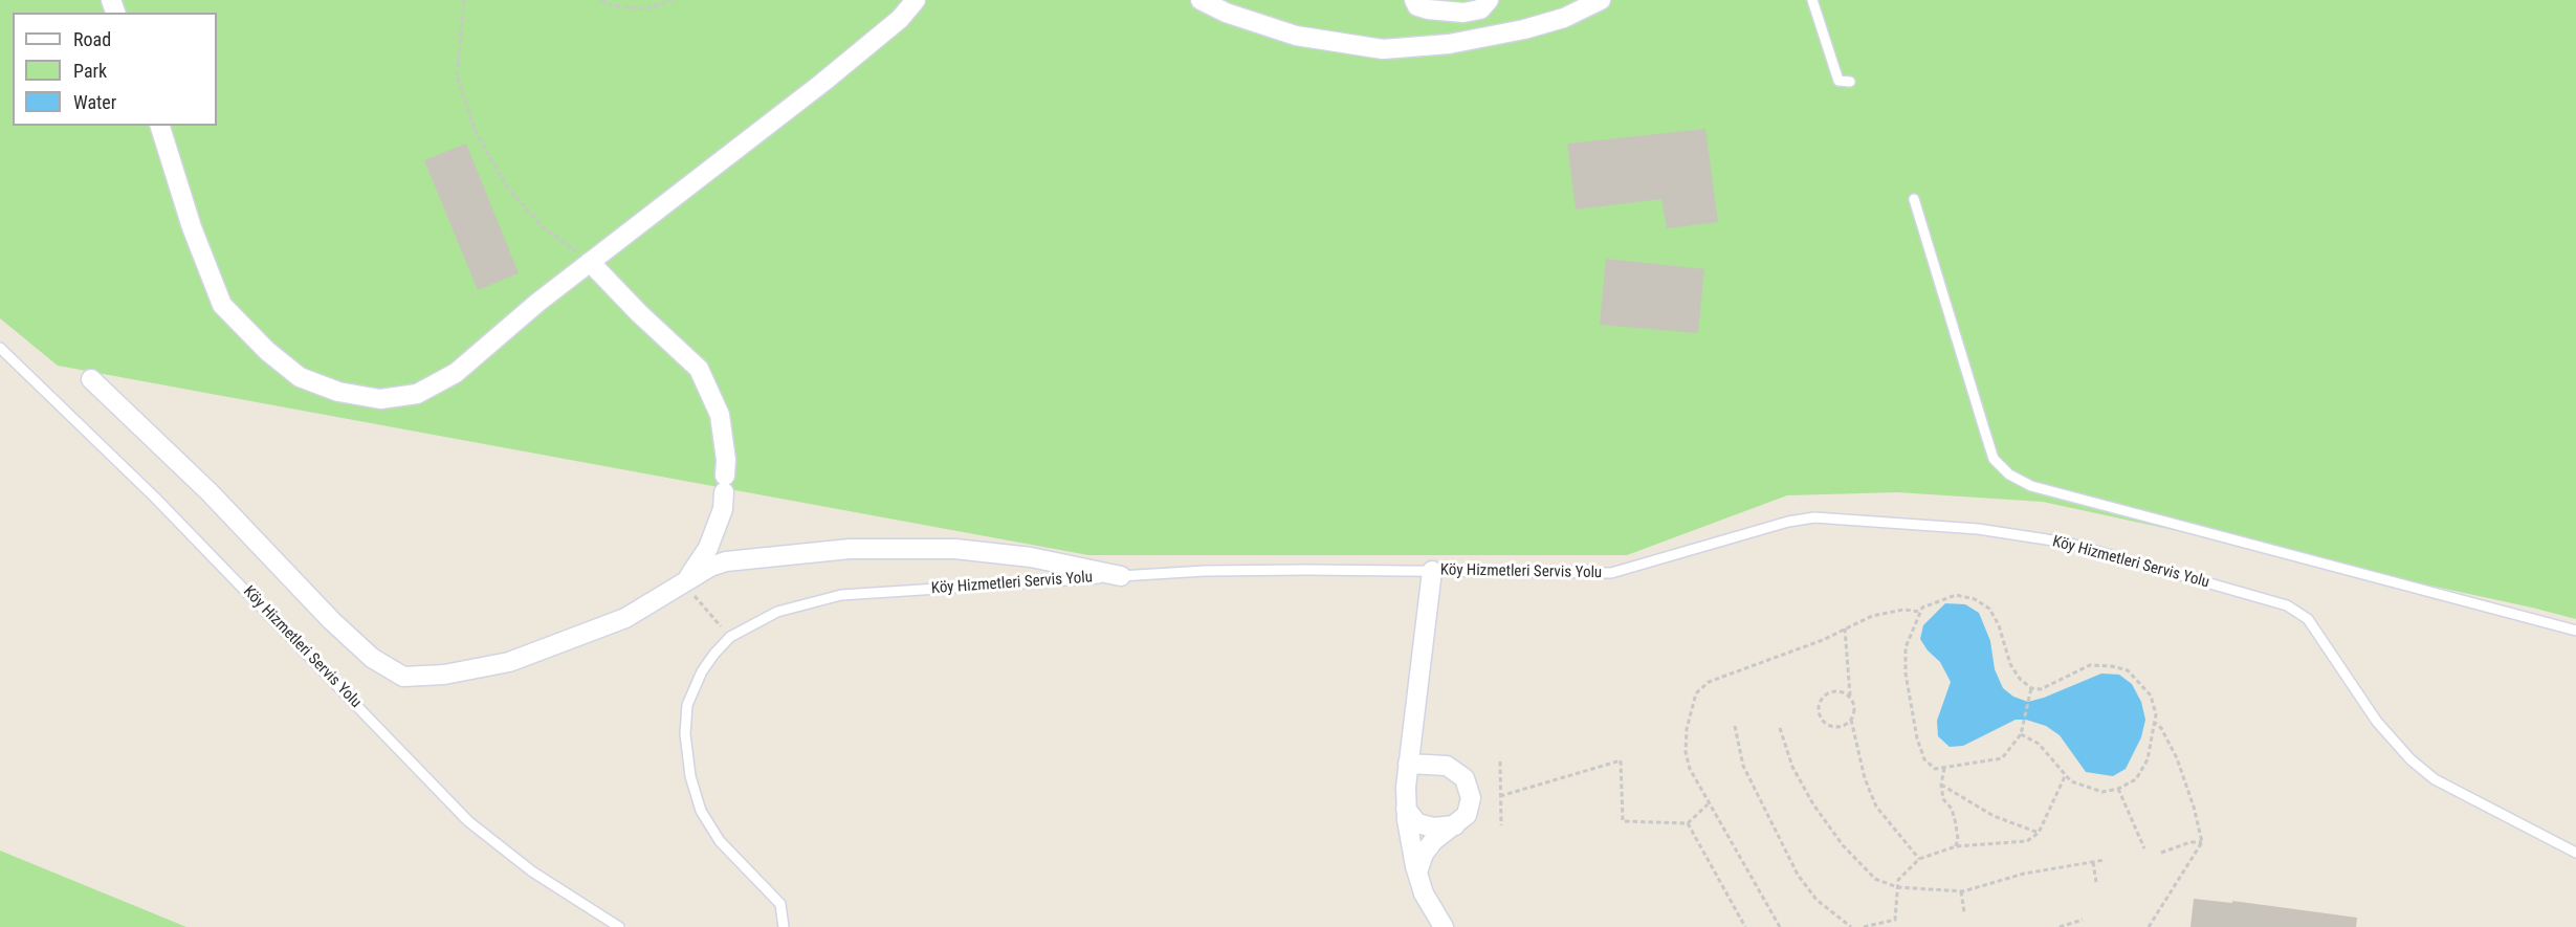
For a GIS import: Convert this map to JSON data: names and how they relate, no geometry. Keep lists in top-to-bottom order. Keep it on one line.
{"streets":{"lane":["Köy Hizmetleri Servis Yolu"]},"legend":["Road","Park","Water"]}
